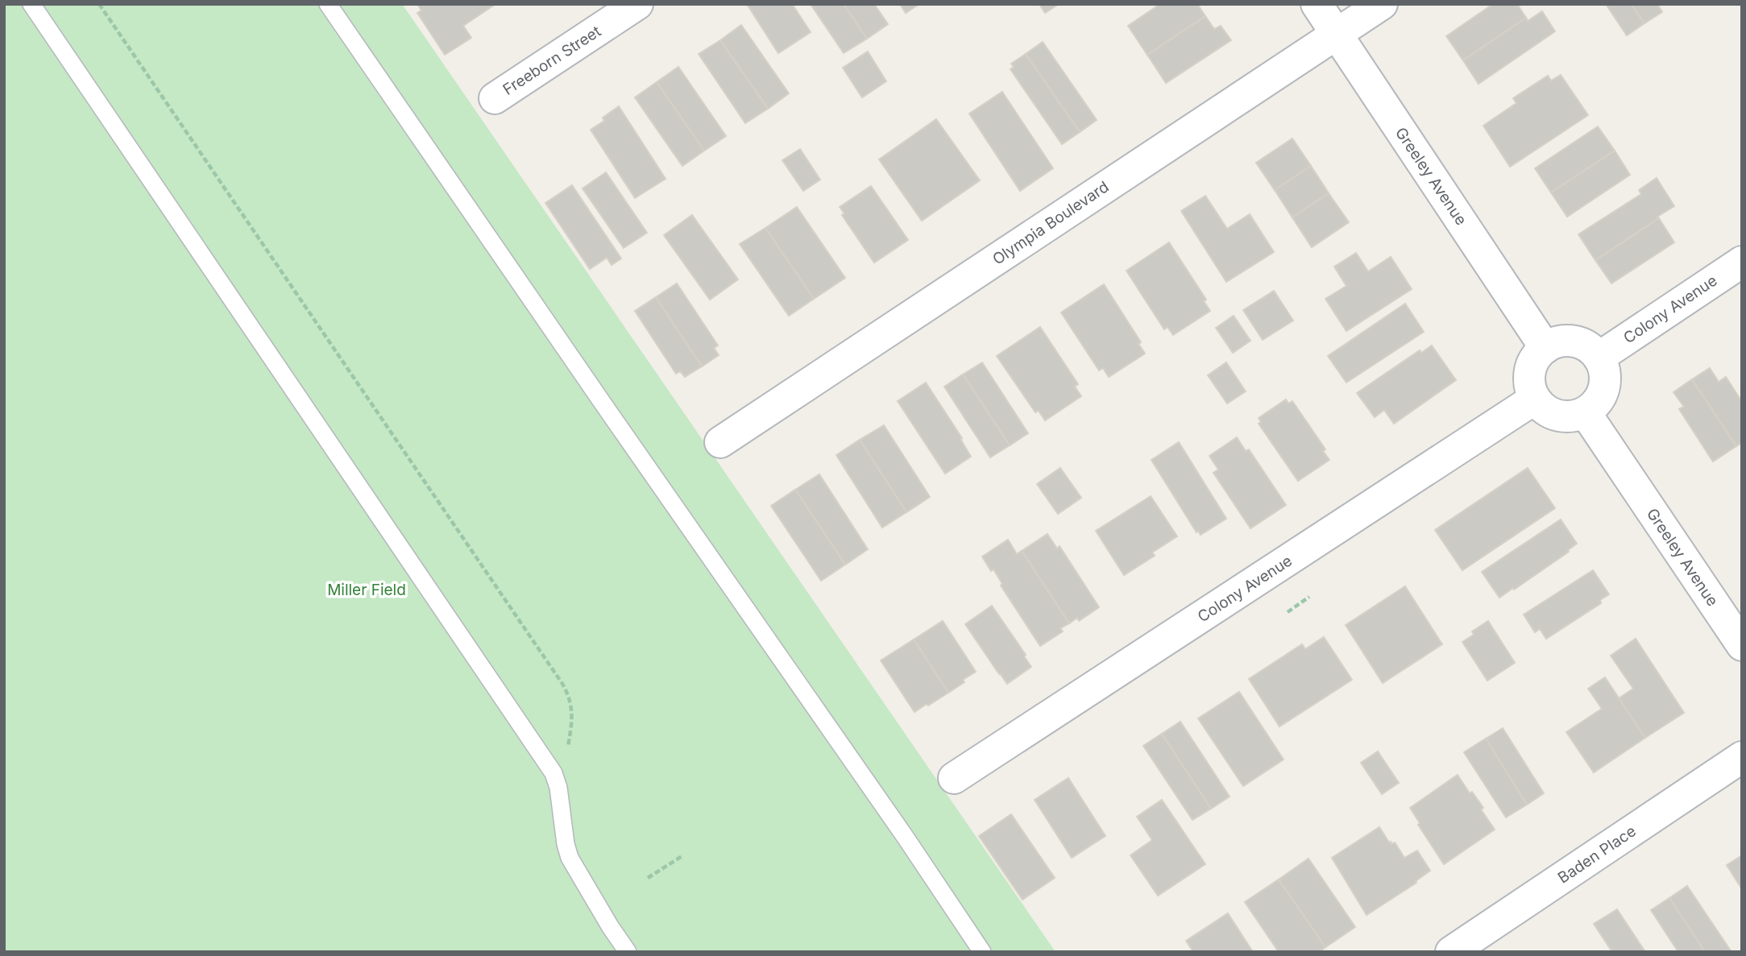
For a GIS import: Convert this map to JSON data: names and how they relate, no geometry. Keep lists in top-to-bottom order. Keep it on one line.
{"streets":{"street":["Freeborn Street","Greeley Avenue","Olympia Boulevard","Colony Avenue","Baden Place"]},"crossings":[["Greeley Avenue","Olympia Boulevard"],["Greeley Avenue","Colony Avenue"]],"parks":["Miller Field"]}
